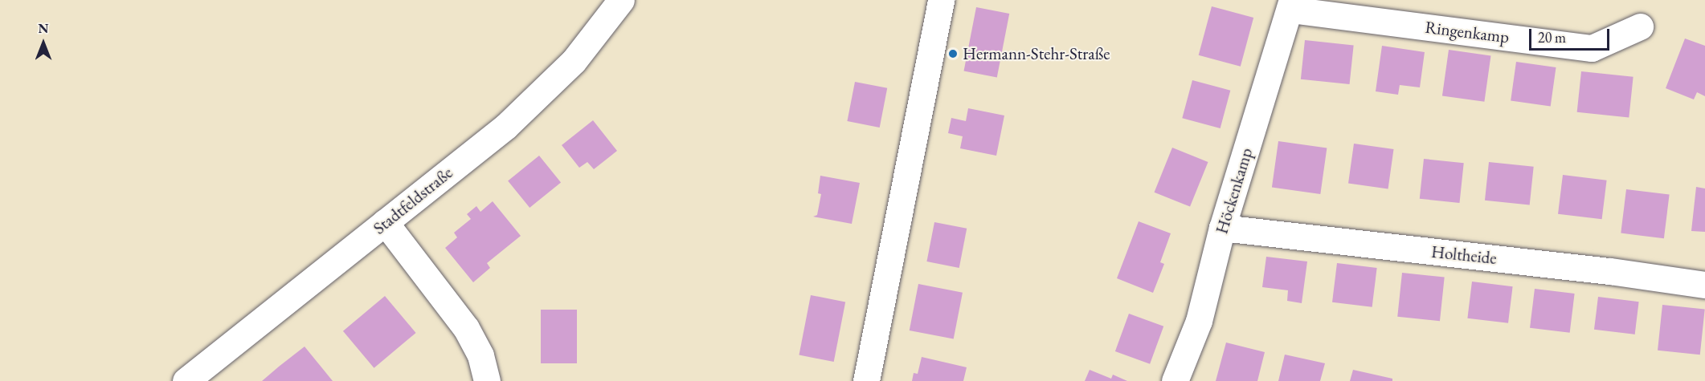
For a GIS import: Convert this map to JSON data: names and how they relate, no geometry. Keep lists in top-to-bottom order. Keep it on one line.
{"streets":{"street":["Ringenkamp","Höckenkamp","Stadtfeldstraße","Holtheide"]},"crossings":[["Ringenkamp","Höckenkamp"],["Höckenkamp","Holtheide"]],"places":["Hermann-Stehr-Straße"],"scale_bar":"20 m","north":"top"}
